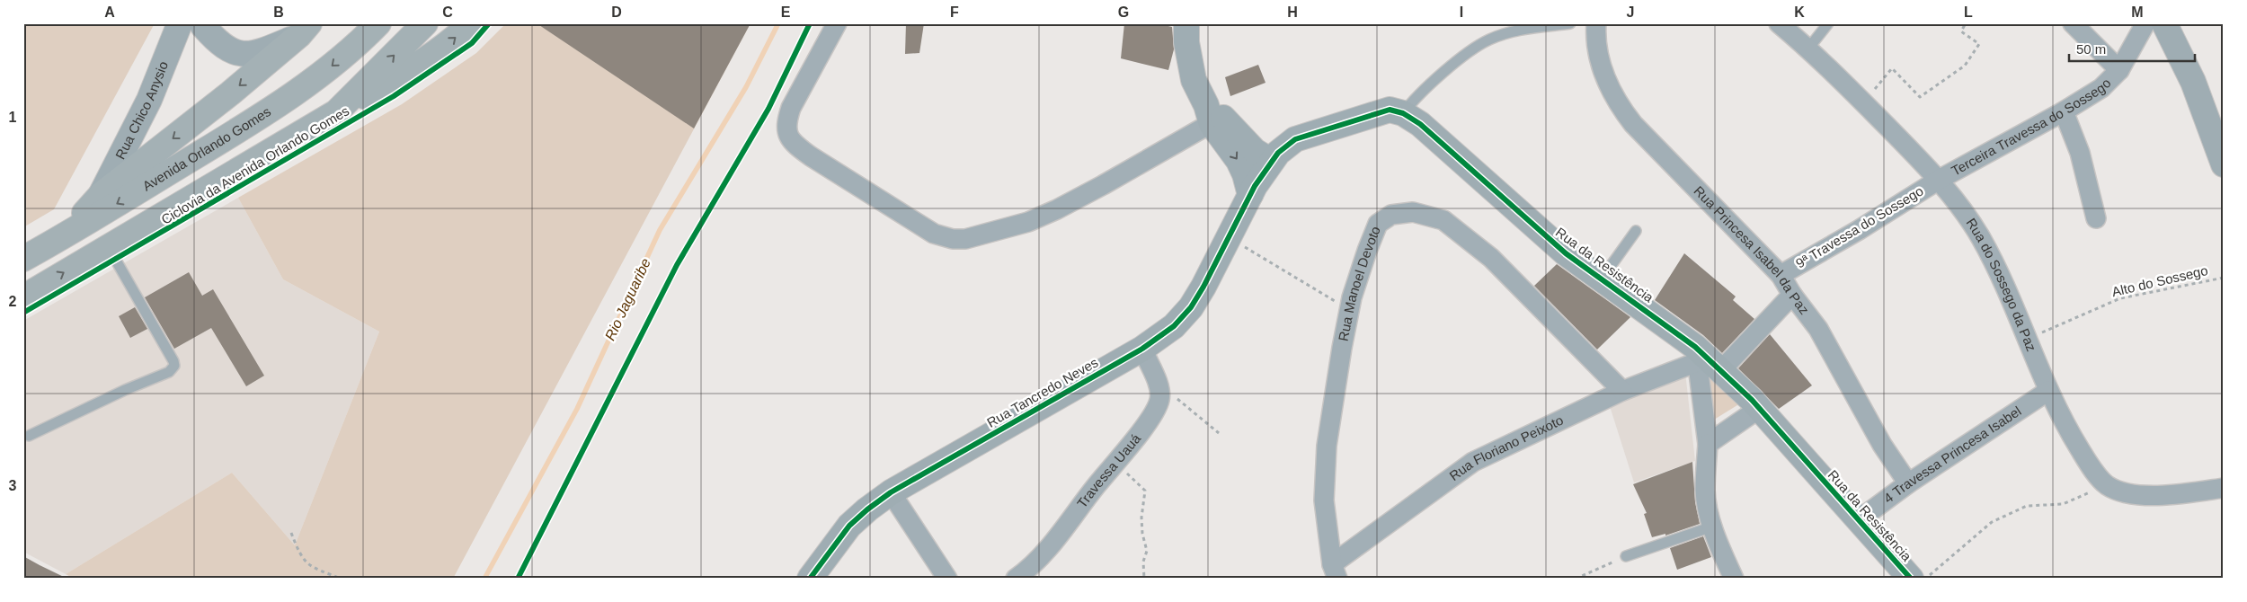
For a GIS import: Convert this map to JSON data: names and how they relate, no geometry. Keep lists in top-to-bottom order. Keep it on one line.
{"streets":{"main road":["Avenida Orlando Gomes"],"street":["Rua Chico Anysio","Terceira Travessa do Sossego","9ª Travessa do Sossego","Rua Princesa Isabel da Paz","Rua da Resistência","Rua Manoel Devoto","Rua do Sossego da Paz","Rua Tancredo Neves","Rua Floriano Peixoto","4 Travessa Princesa Isabel","Travessa Uauá"],"path":["Alto do Sossego"],"cycle path":["Ciclovia da Avenida Orlando Gomes"]},"crossings":[["Terceira Travessa do Sossego","9ª Travessa do Sossego"],["Terceira Travessa do Sossego","Rua do Sossego da Paz"],["9ª Travessa do Sossego","Rua Princesa Isabel da Paz"],["9ª Travessa do Sossego","Rua do Sossego da Paz"],["Rua Princesa Isabel da Paz","4 Travessa Princesa Isabel"],["Rua da Resistência","Rua Tancredo Neves"],["Rua da Resistência","Rua Floriano Peixoto"],["Rua da Resistência","4 Travessa Princesa Isabel"],["Alto do Sossego","Rua do Sossego da Paz"],["Rua Manoel Devoto","Rua Floriano Peixoto"],["Rua do Sossego da Paz","4 Travessa Princesa Isabel"]],"water":["Rio Jaguaribe"],"scale_bar":"50 m","grid":{"columns":["A","B","C","D","E","F","G","H","I","J","K","L","M"],"rows":["1","2","3"]}}
